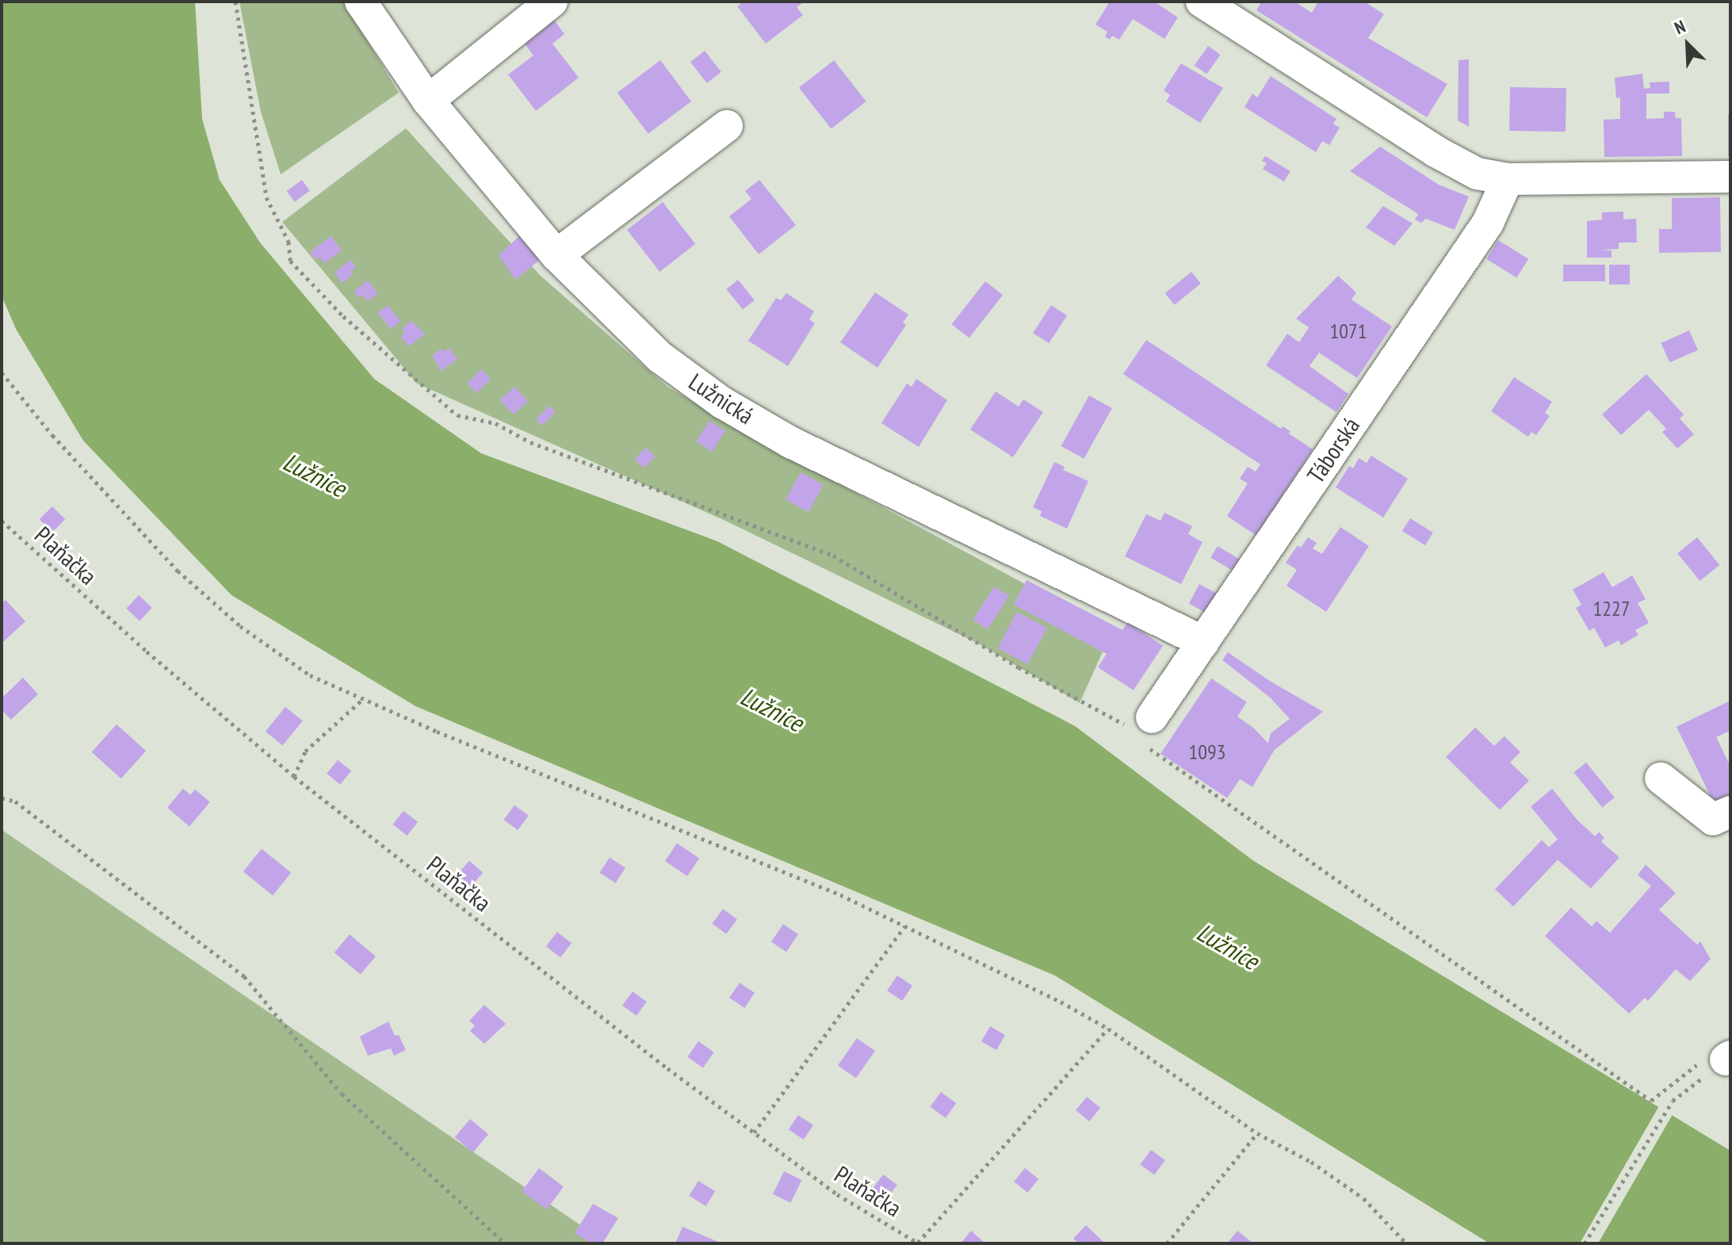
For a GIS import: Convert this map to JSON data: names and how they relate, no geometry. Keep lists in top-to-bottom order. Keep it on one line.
{"streets":{"street":["Lužnická","Táborská"],"path":["Plaňačka"]},"crossings":[["Lužnická","Táborská"]],"water":["Lužnice"],"house_numbers":["1071","1227","1093"],"north":"top left"}
